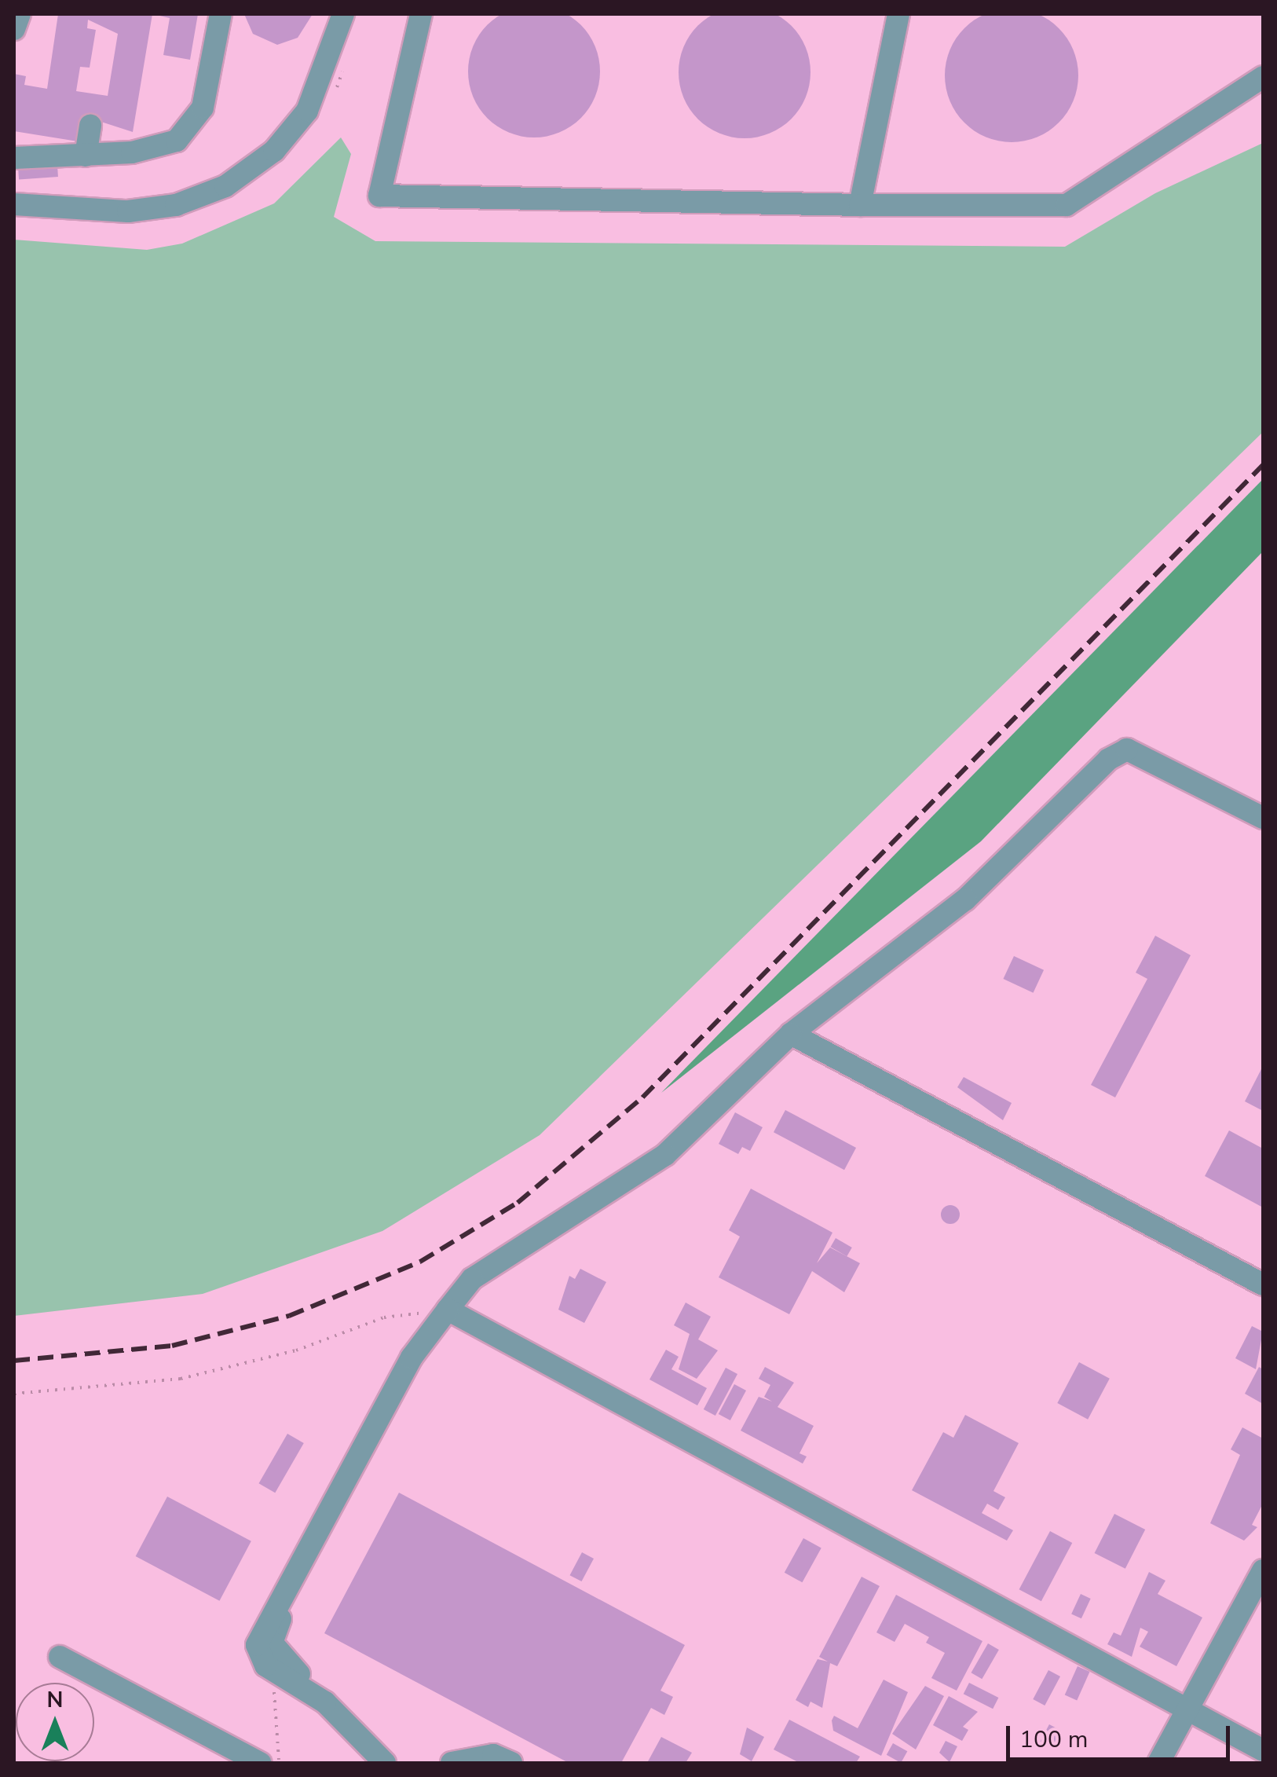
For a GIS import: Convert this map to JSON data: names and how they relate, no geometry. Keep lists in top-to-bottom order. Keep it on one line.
{"scale_bar":"100 m","north":"top"}
